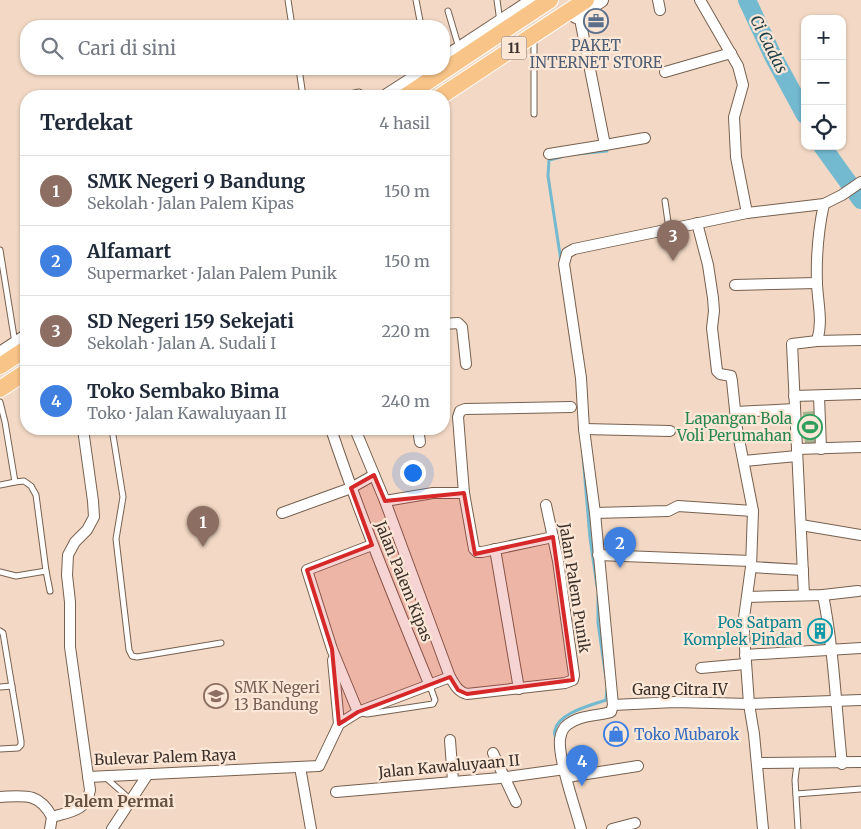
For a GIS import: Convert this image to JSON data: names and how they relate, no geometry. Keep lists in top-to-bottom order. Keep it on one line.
{"streets":{"highway":["11"],"street":["Jalan Palem Kipas","Jalan Palem Punik","Gang Citra IV","Bulevar Palem Raya","Jalan Kawaluyaan II"]},"districts":["Palem Permai"],"water":["Ci Cadas"],"places":{"office":["PAKET INTERNET STORE"],"sports":["Lapangan Bola Voli Perumahan"],"building":["Pos Satpam Komplek Pindad"],"school or university":["SMK Negeri 13 Bandung"],"shop":["Toko Mubarok"]},"page":{"map_buttons":["+","−"],"search":"Cari di sini","heading":["Terdekat","4 hasil"],"list":[{"mark":"1","name":"SMK Negeri 9 Bandung","note":"Sekolah · Jalan Palem Kipas","value":"150 m"},{"mark":"2","name":"Alfamart","note":"Supermarket · Jalan Palem Punik","value":"150 m"},{"mark":"3","name":"SD Negeri 159 Sekejati","note":"Sekolah · Jalan A. Sudali I","value":"220 m"},{"mark":"4","name":"Toko Sembako Bima","note":"Toko · Jalan Kawaluyaan II","value":"240 m"}],"pins":["3","1","2","4"]}}
